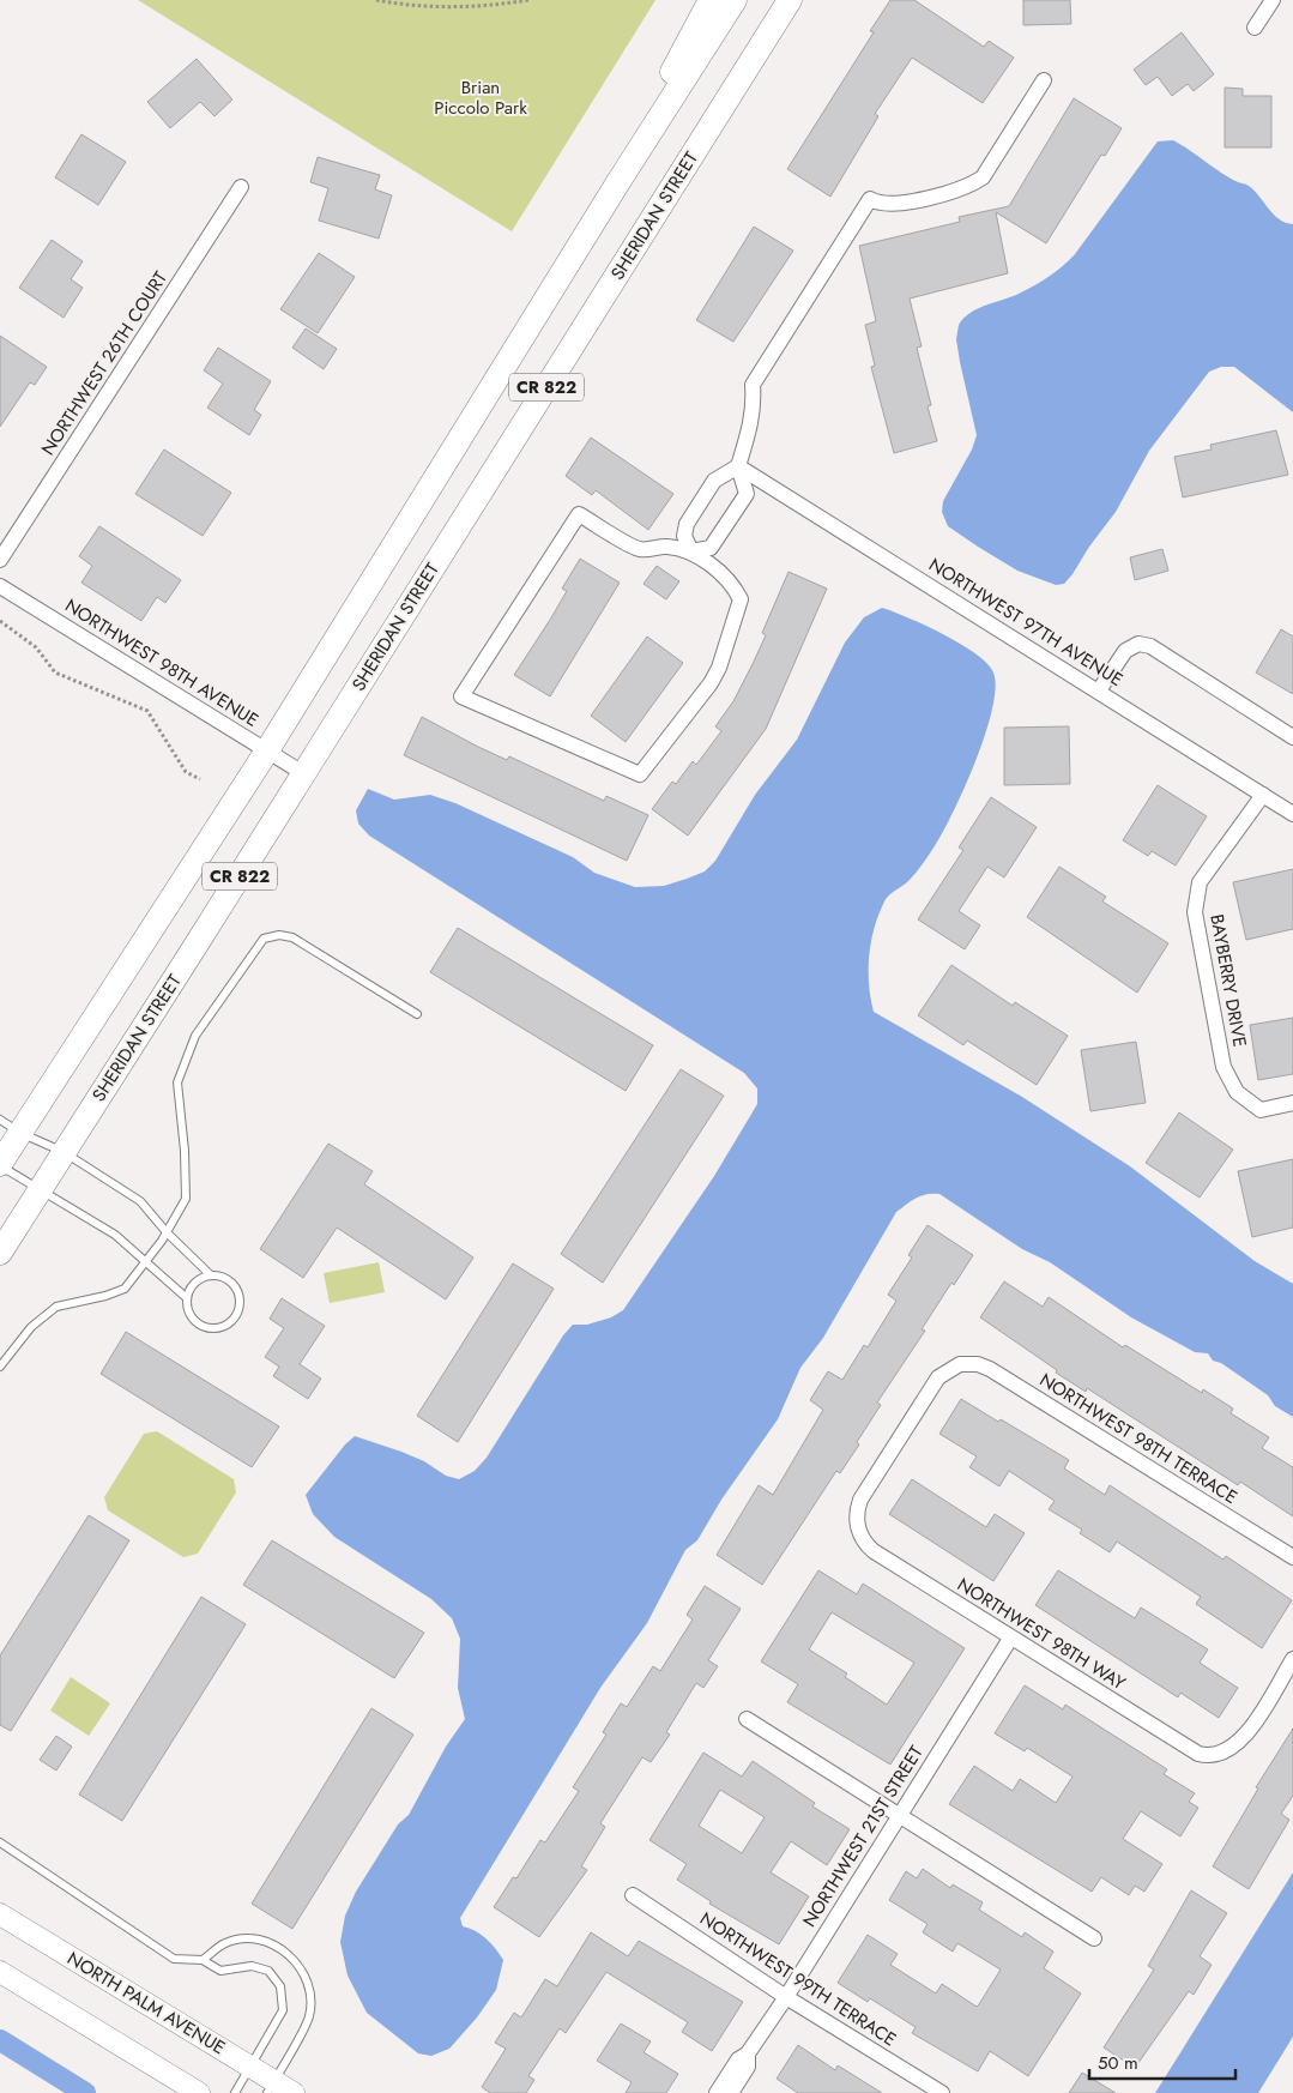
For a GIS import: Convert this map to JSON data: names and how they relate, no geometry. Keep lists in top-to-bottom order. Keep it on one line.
{"streets":{"main road":["SHERIDAN STREET","CR 822","NORTH PALM AVENUE"],"street":["NORTHWEST 26TH COURT","NORTHWEST 97TH AVENUE","NORTHWEST 98TH AVENUE","BAYBERRY DRIVE","NORTHWEST 98TH TERRACE","NORTHWEST 98TH WAY","NORTHWEST 21ST STREET","NORTHWEST 99TH TERRACE"]},"crossings":[["SHERIDAN STREET","NORTHWEST 98TH AVENUE"],["CR 822","NORTHWEST 98TH AVENUE"],["NORTHWEST 97TH AVENUE","BAYBERRY DRIVE"],["NORTHWEST 98TH TERRACE","NORTHWEST 98TH WAY"],["NORTHWEST 98TH WAY","NORTHWEST 21ST STREET"],["NORTHWEST 21ST STREET","NORTHWEST 99TH TERRACE"]],"parks":["Brian Piccolo Park"],"scale_bar":"50 m"}
